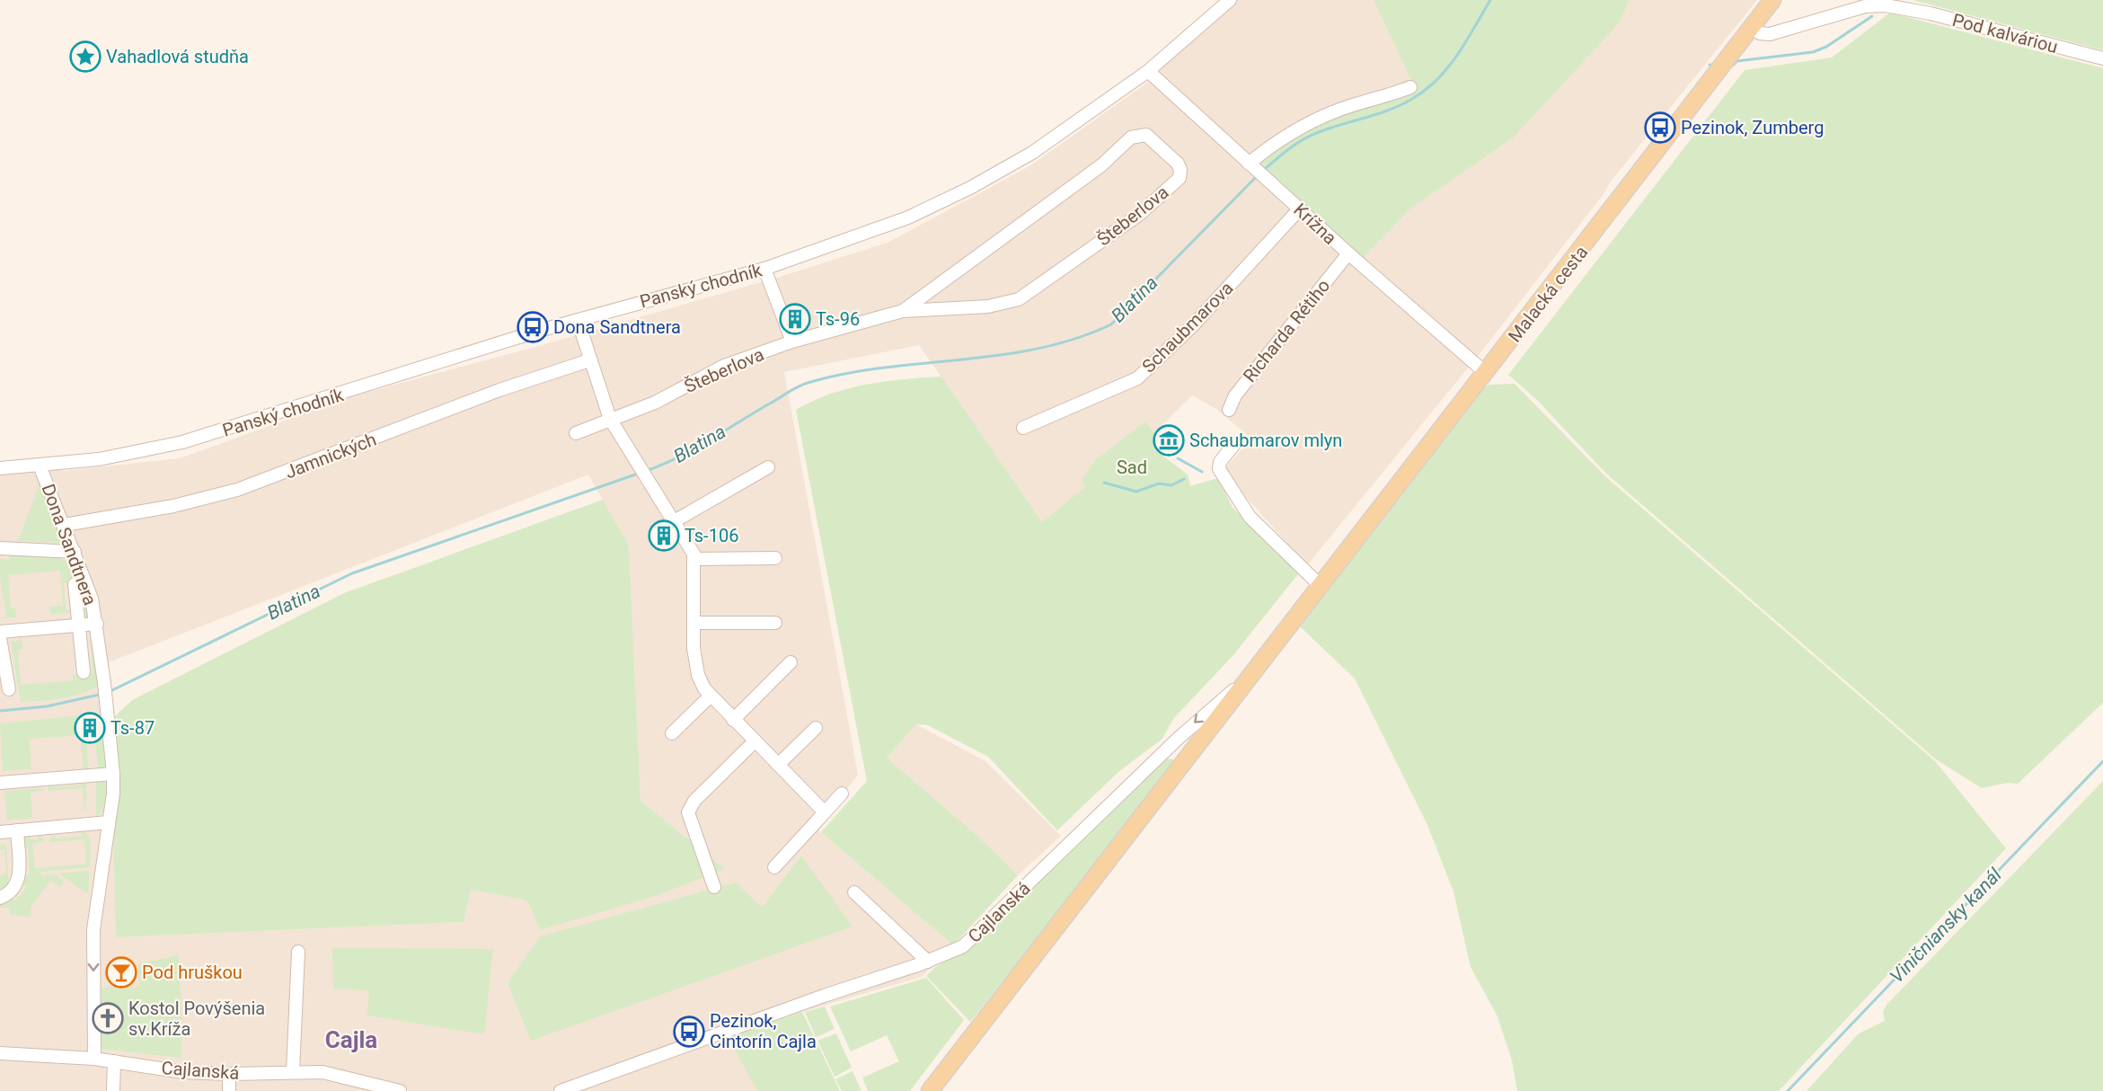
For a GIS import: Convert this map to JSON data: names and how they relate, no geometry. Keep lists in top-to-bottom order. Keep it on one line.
{"streets":{"main road":["Malacká cesta"],"street":["Pod kalváriou","Šteberlova","Krížna","Panský chodník","Schaubmarova","Richarda Rétiho","Jamnických","Dona Sandtnera","Cajlanská"]},"crossings":[["Pod kalváriou","Malacká cesta"],["Krížna","Panský chodník"],["Krížna","Malacká cesta"],["Krížna","Schaubmarova"],["Krížna","Richarda Rétiho"],["Panský chodník","Dona Sandtnera"],["Jamnických","Dona Sandtnera"]],"districts":["Cajla"],"water":["Blatina","Viničniansky kanál"],"parks":["Sad"],"places":{"place":["Vahadlová studňa"],"bus stop":["Pezinok, Zumberg","Dona Sandtnera","Pezinok, Cintorín Cajla"],"building":["Ts-96","Ts-106","Ts-87"],"museum":["Schaubmarov mlyn"],"bar":["Pod hruškou"],"church":["Kostol Povýšenia sv.Kríža"]}}
